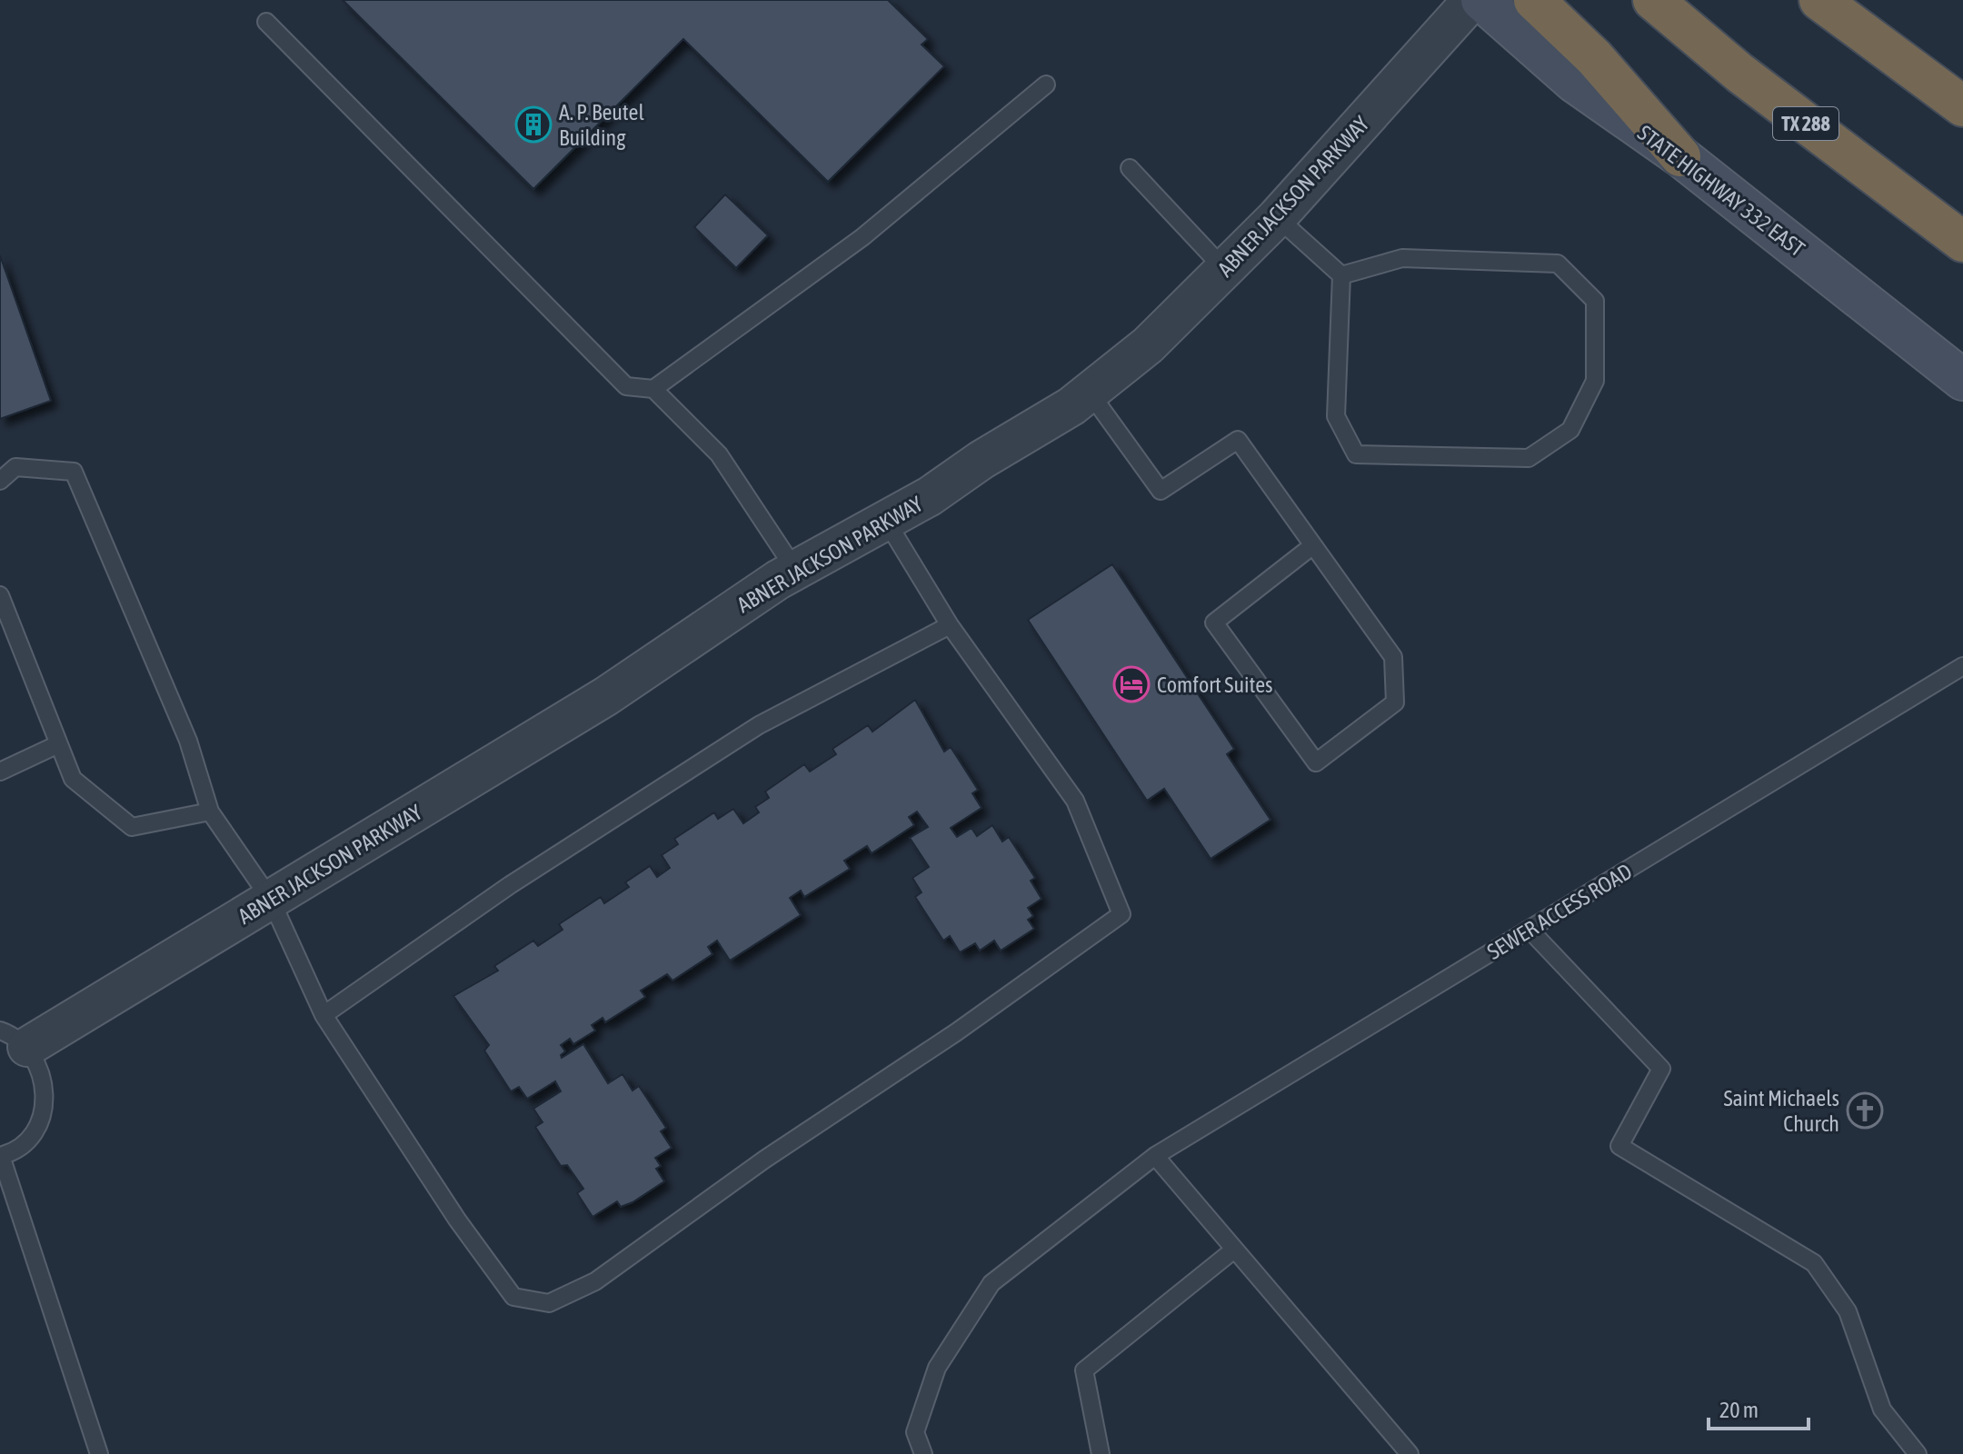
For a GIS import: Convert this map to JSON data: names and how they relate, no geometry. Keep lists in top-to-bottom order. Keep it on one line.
{"streets":{"highway":["TX 288"],"main road":["STATE HIGHWAY 332 EAST"],"street":["ABNER JACKSON PARKWAY"],"lane":["SEWER ACCESS ROAD"]},"places":{"building":["A. P. Beutel Building"],"hotel":["Comfort Suites"],"church":["Saint Michaels Church"]},"scale_bar":"20 m"}
